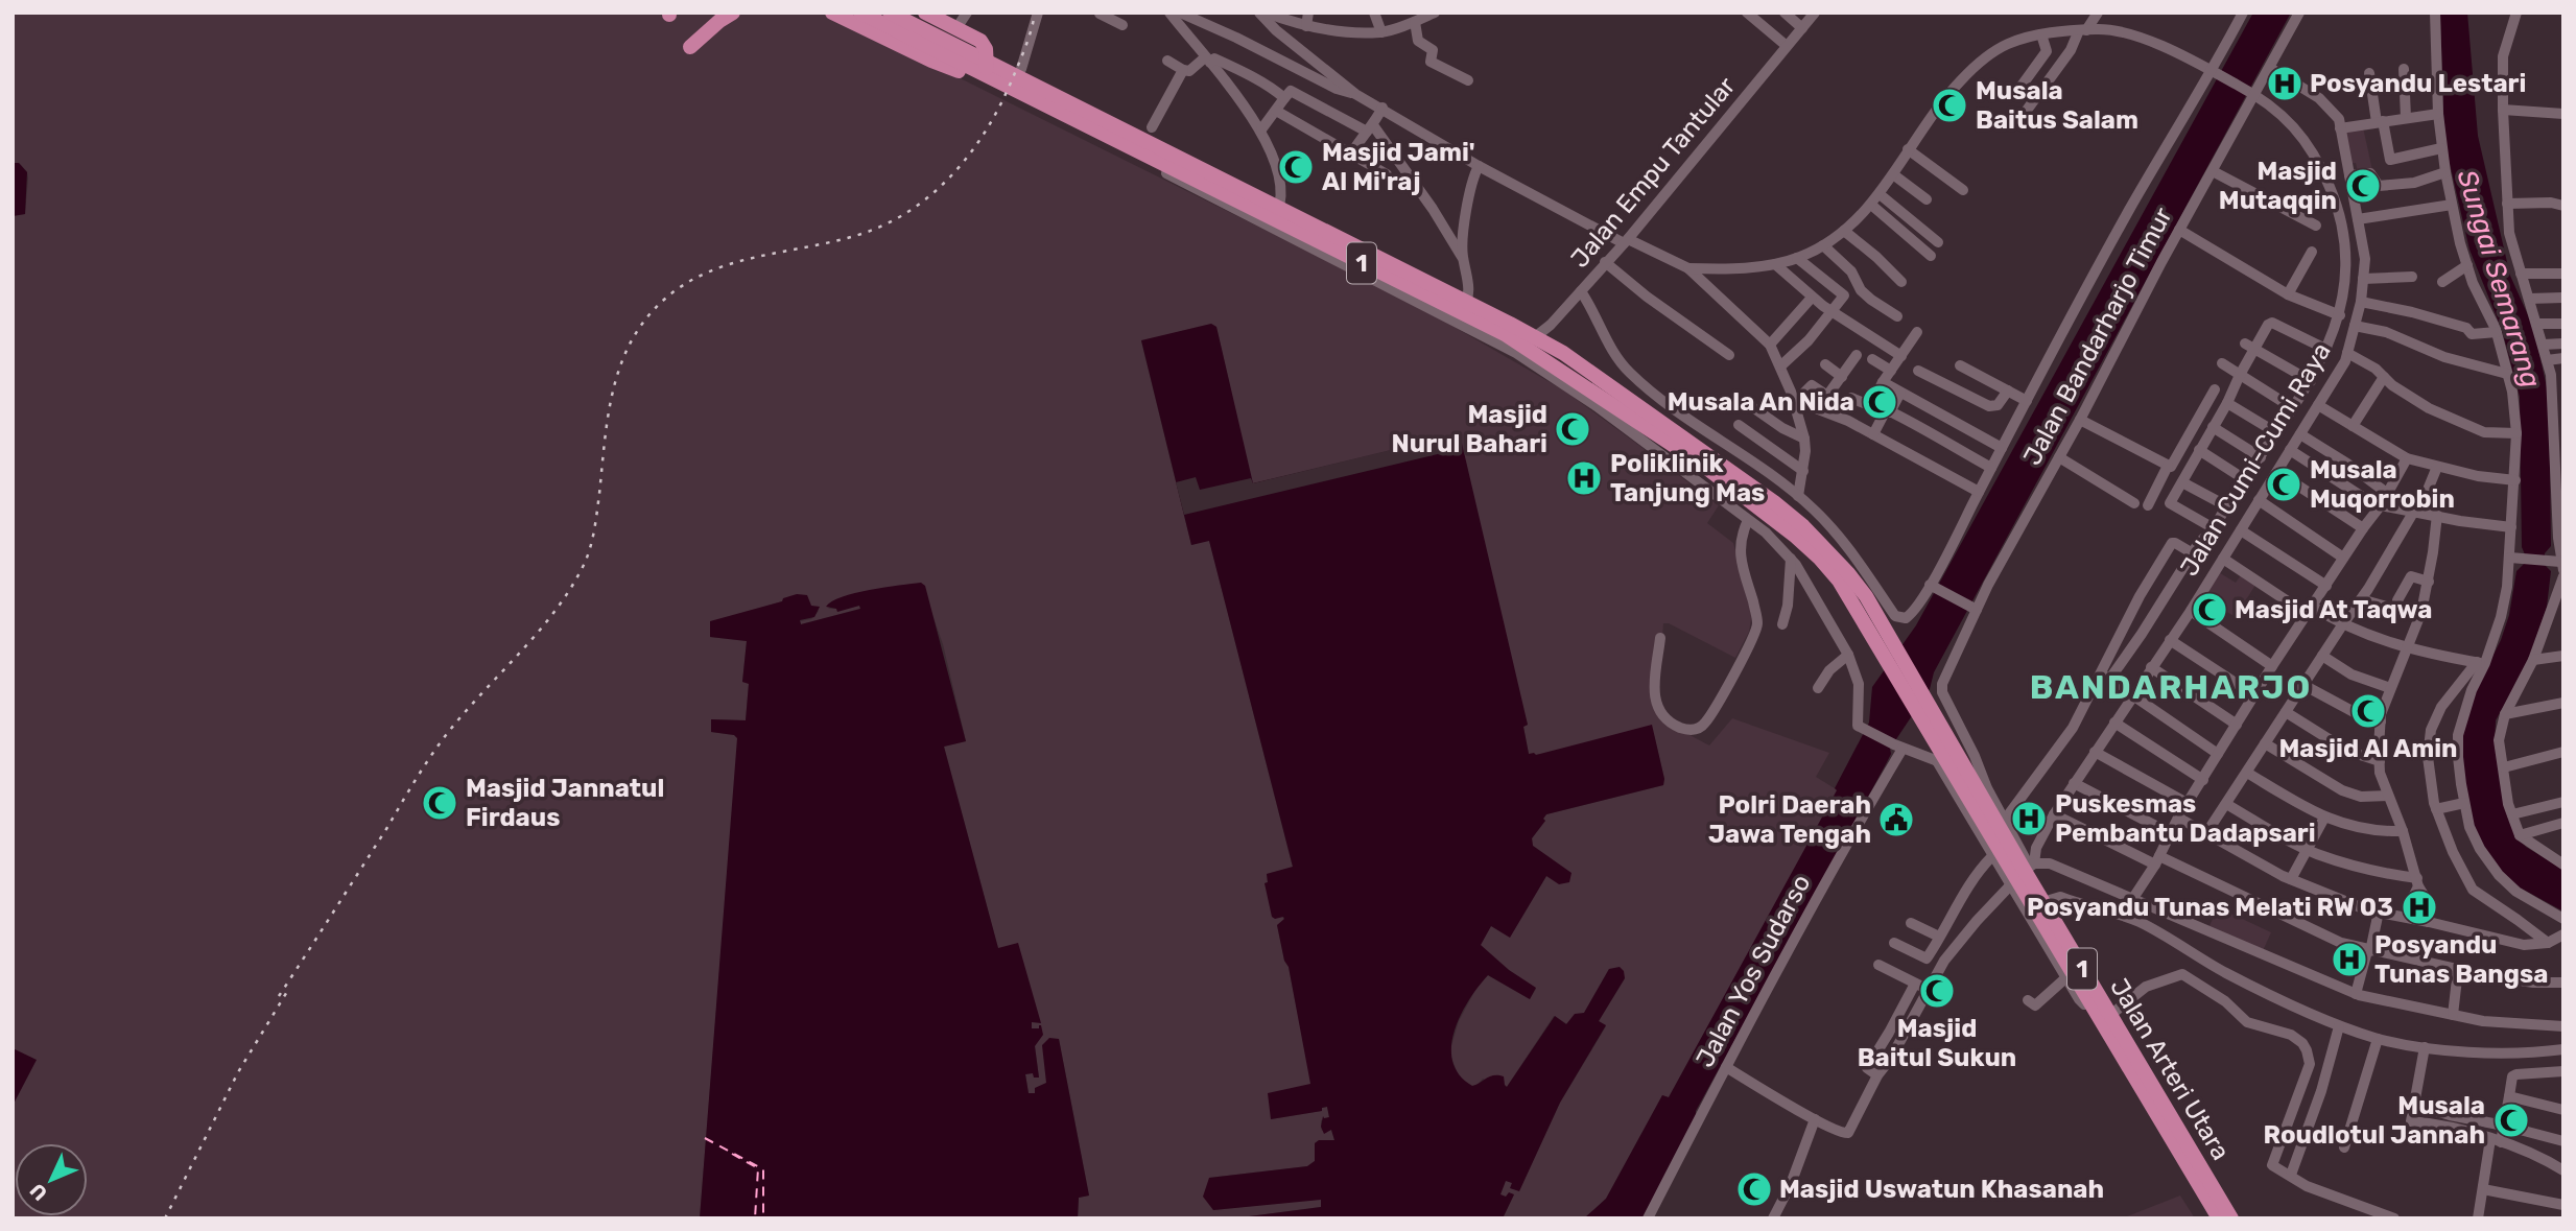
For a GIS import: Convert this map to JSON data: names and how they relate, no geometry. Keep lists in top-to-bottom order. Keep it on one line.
{"streets":{"highway":["1","Jalan Arteri Utara"],"street":["Jalan Empu Tantular","Jalan Bandarharjo Timur","Jalan Cumi-Cumi Raya","Jalan Yos Sudarso"]},"crossings":[["1","Jalan Arteri Utara"],["Jalan Bandarharjo Timur","Jalan Cumi-Cumi Raya"],["Jalan Bandarharjo Timur","Jalan Arteri Utara"],["Jalan Cumi-Cumi Raya","Jalan Arteri Utara"]],"districts":["BANDARHARJO"],"water":["Sungai Semarang"],"places":{"hospital":["Posyandu Lestari","Poliklinik Tanjung Mas","Puskesmas Pembantu Dadapsari","Posyandu Tunas Melati RW 03","Posyandu Tunas Bangsa"],"mosque":["Musala Baitus Salam","Masjid Jami' Al Mi'raj","Masjid Mutaqqin","Musala An Nida","Masjid Nurul Bahari","Musala Muqorrobin","Masjid At Taqwa","Masjid Al Amin","Masjid Jannatul Firdaus","Masjid Baitul Sukun","Musala Roudlotul Jannah","Masjid Uswatun Khasanah"],"public building":["Polri Daerah Jawa Tengah"]},"north":"bottom left"}
